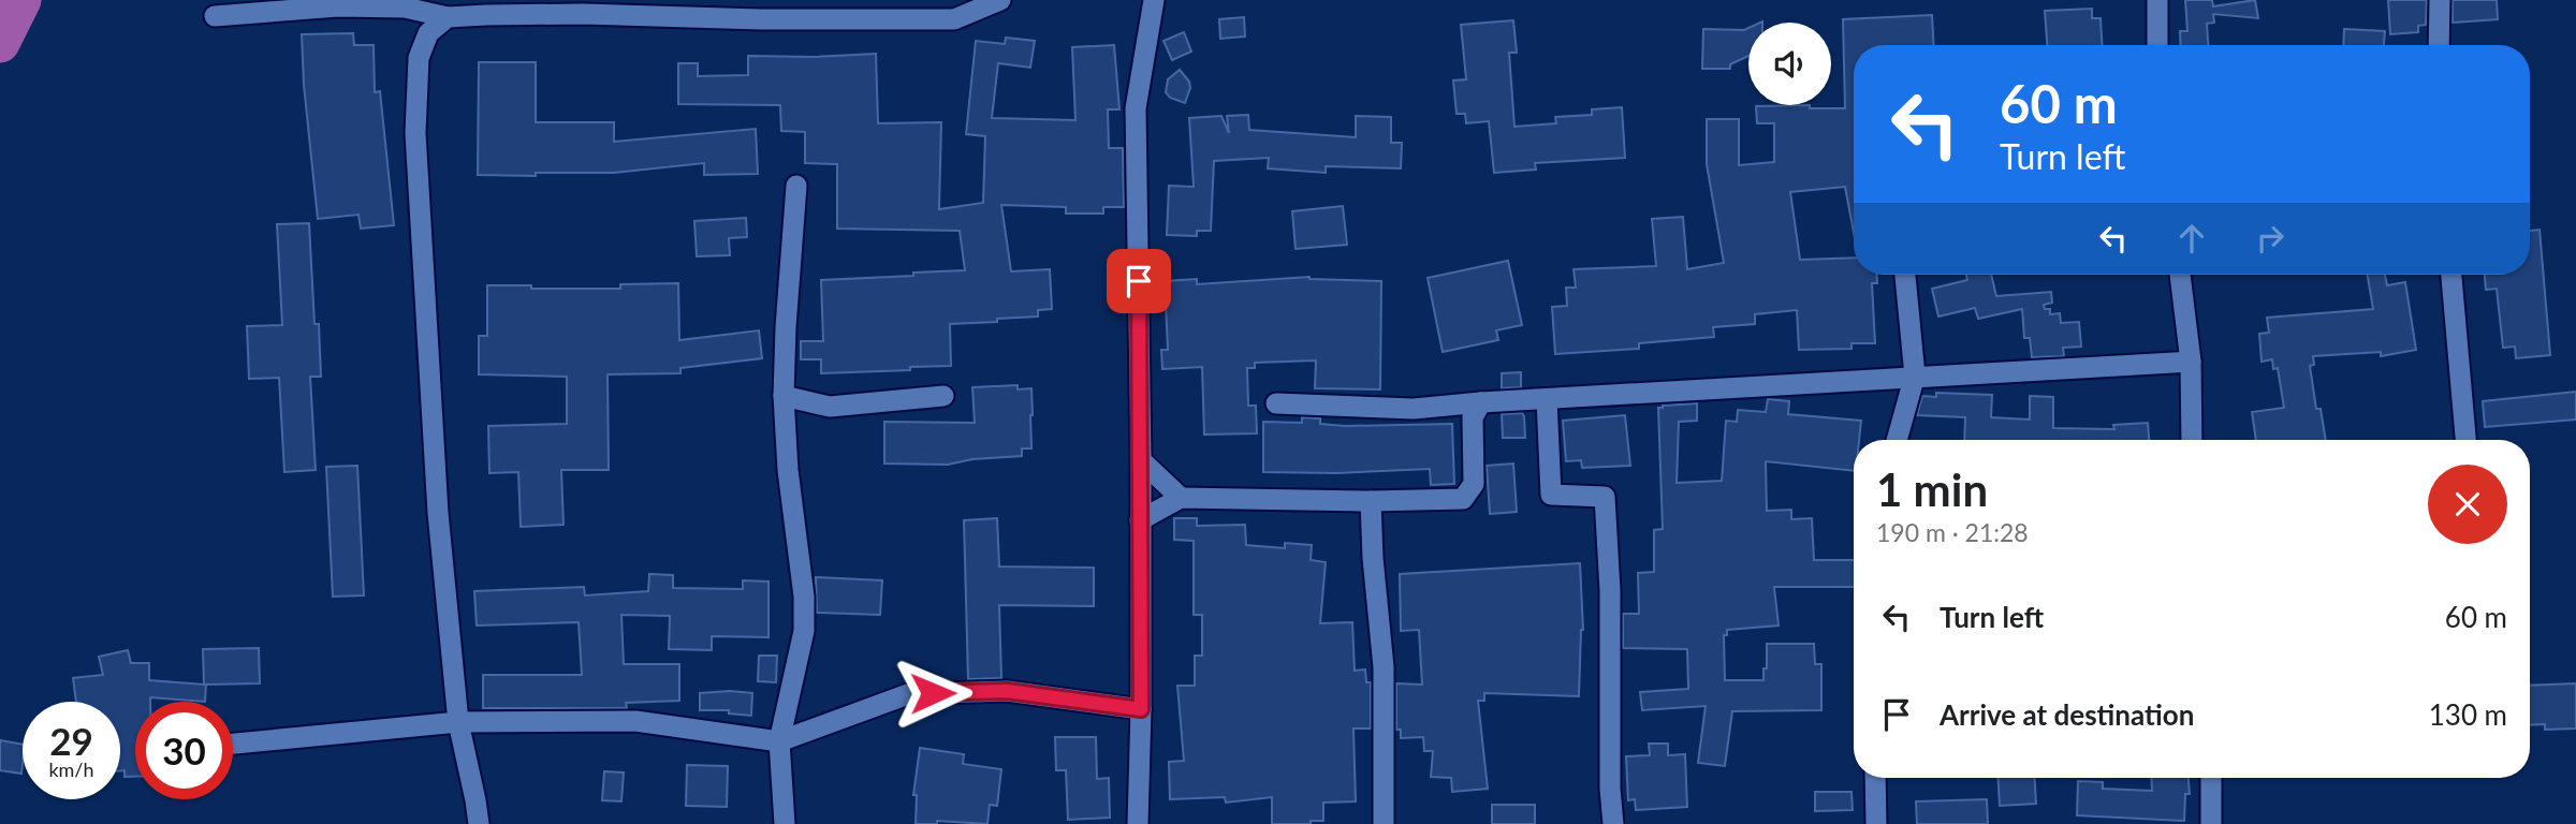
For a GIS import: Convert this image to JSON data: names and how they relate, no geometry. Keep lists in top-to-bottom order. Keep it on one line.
{"page":{"turn":["60 m","Turn left"],"heading":["1 min","190 m · 21:28"],"list":[{"name":"Turn left","value":"60 m"},{"name":"Arrive at destination","value":"130 m"}],"speed":"29 km/h","limit":"30"}}
